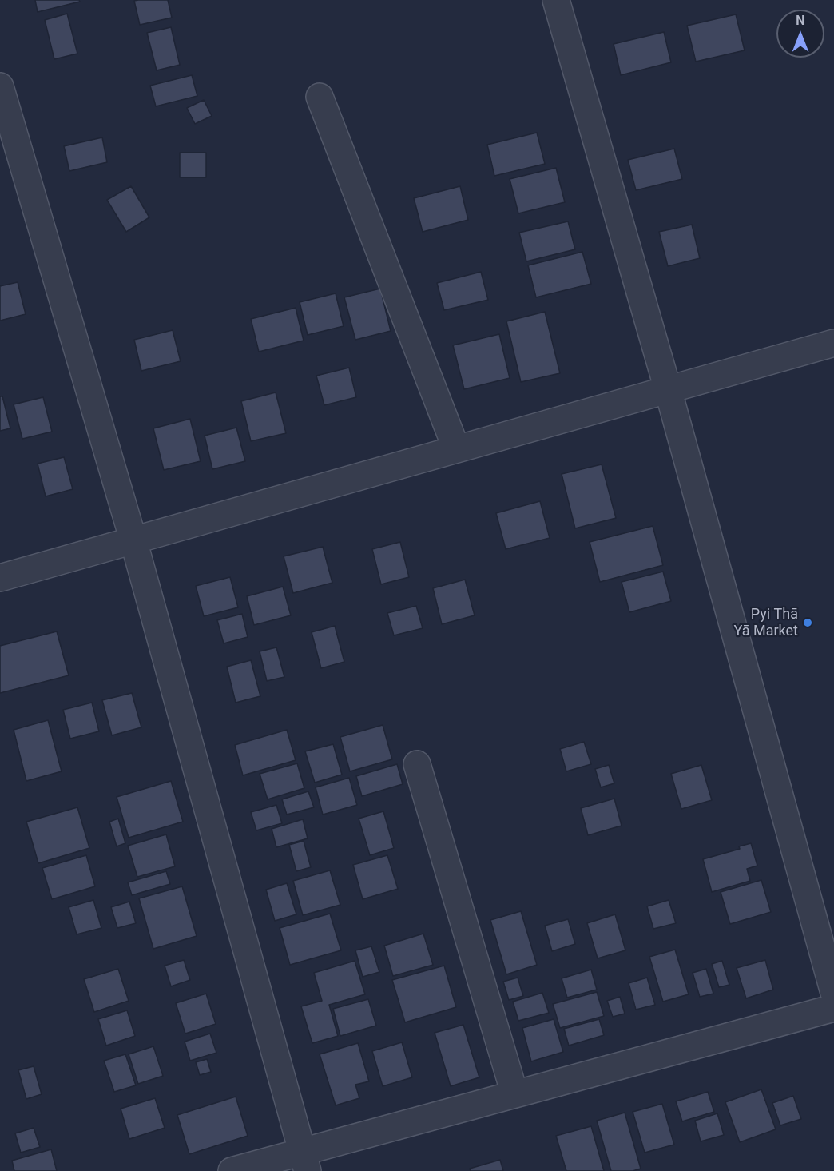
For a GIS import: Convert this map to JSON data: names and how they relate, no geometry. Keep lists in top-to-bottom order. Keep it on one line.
{"places":["Pyi Thā Yā Market"],"north":"top"}
